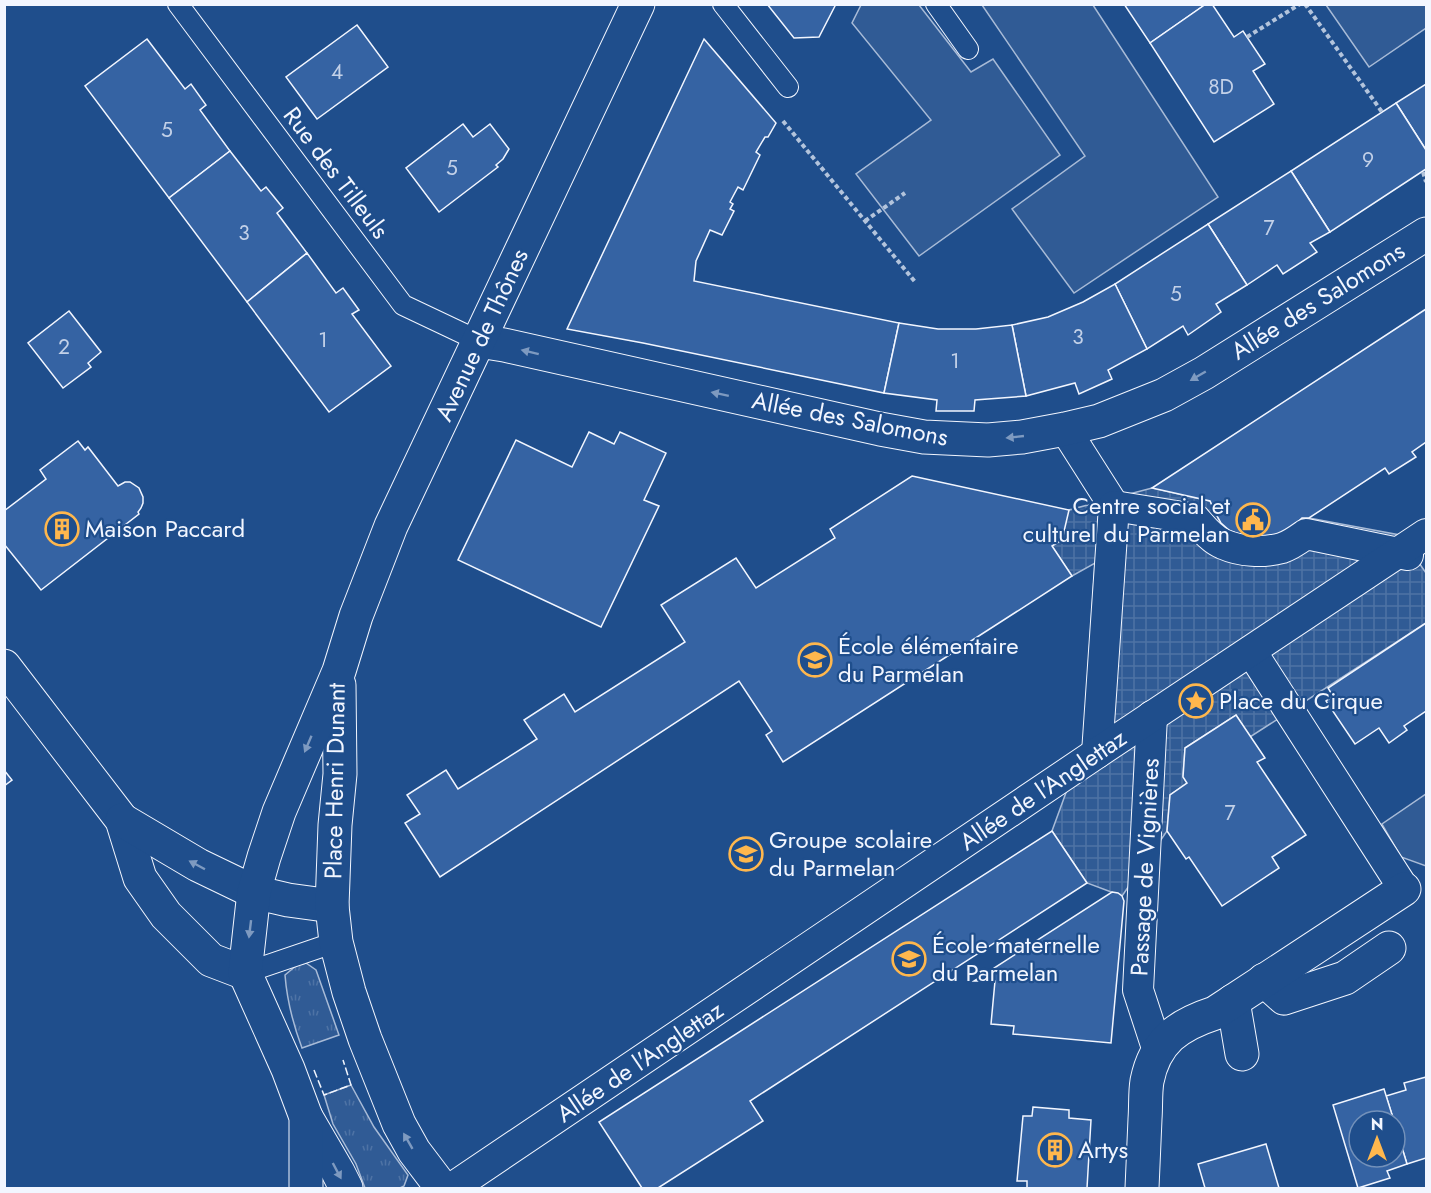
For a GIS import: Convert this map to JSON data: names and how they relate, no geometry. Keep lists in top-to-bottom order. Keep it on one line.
{"streets":{"street":["Allée des Salomons","Avenue de Thônes","Place Henri Dunant","Allée de l'Anglettaz","Passage de Vignières"],"lane":["Rue des Tilleuls"]},"crossings":[["Rue des Tilleuls","Allée des Salomons"],["Rue des Tilleuls","Avenue de Thônes"],["Allée des Salomons","Avenue de Thônes"],["Avenue de Thônes","Place Henri Dunant"],["Allée de l'Anglettaz","Passage de Vignières"]],"places":{"public building":["Centre social et culturel du Parmelan"],"building":["Maison Paccard","Artys"],"school or university":["École élémentaire du Parmelan","Groupe scolaire du Parmelan","École maternelle du Parmelan"],"place":["Place du Cirque"]},"house_numbers":["4","8D","5","9","5","7","3","5","3","1","2","1","7"],"north":"top"}
